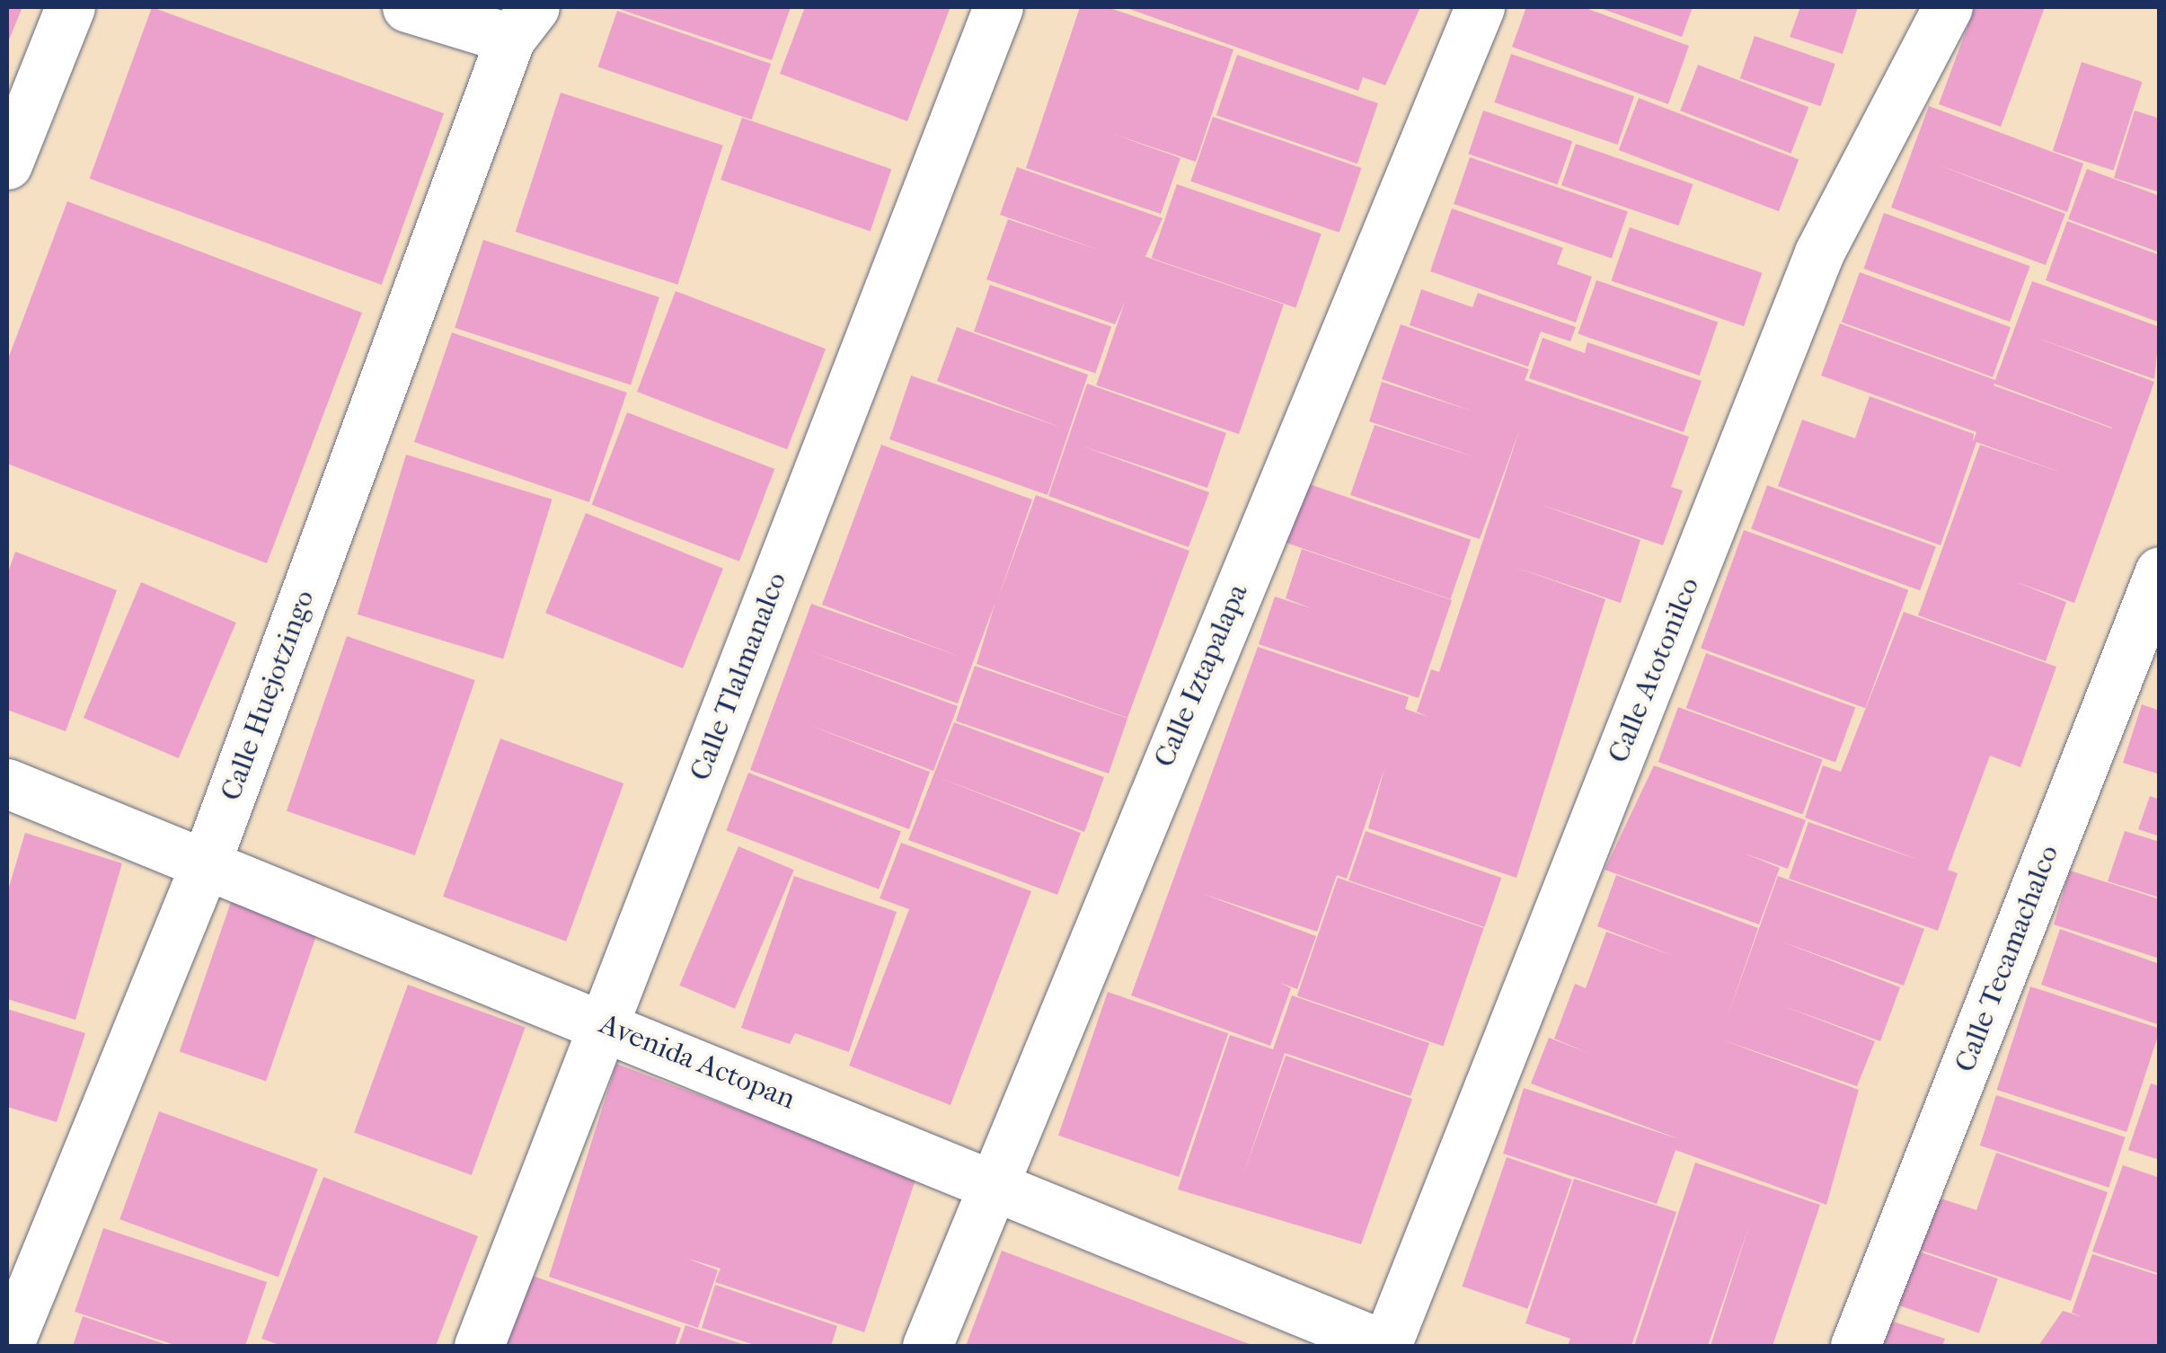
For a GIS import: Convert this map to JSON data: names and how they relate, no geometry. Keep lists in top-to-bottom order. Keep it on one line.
{"streets":{"street":["Calle Atotonilco","Calle Iztapalapa","Calle Tlalmanalco","Calle Huejotzingo","Calle Tecamachalco","Avenida Actopan"]},"crossings":[["Calle Atotonilco","Avenida Actopan"],["Calle Iztapalapa","Avenida Actopan"],["Calle Tlalmanalco","Avenida Actopan"],["Calle Huejotzingo","Avenida Actopan"]]}
